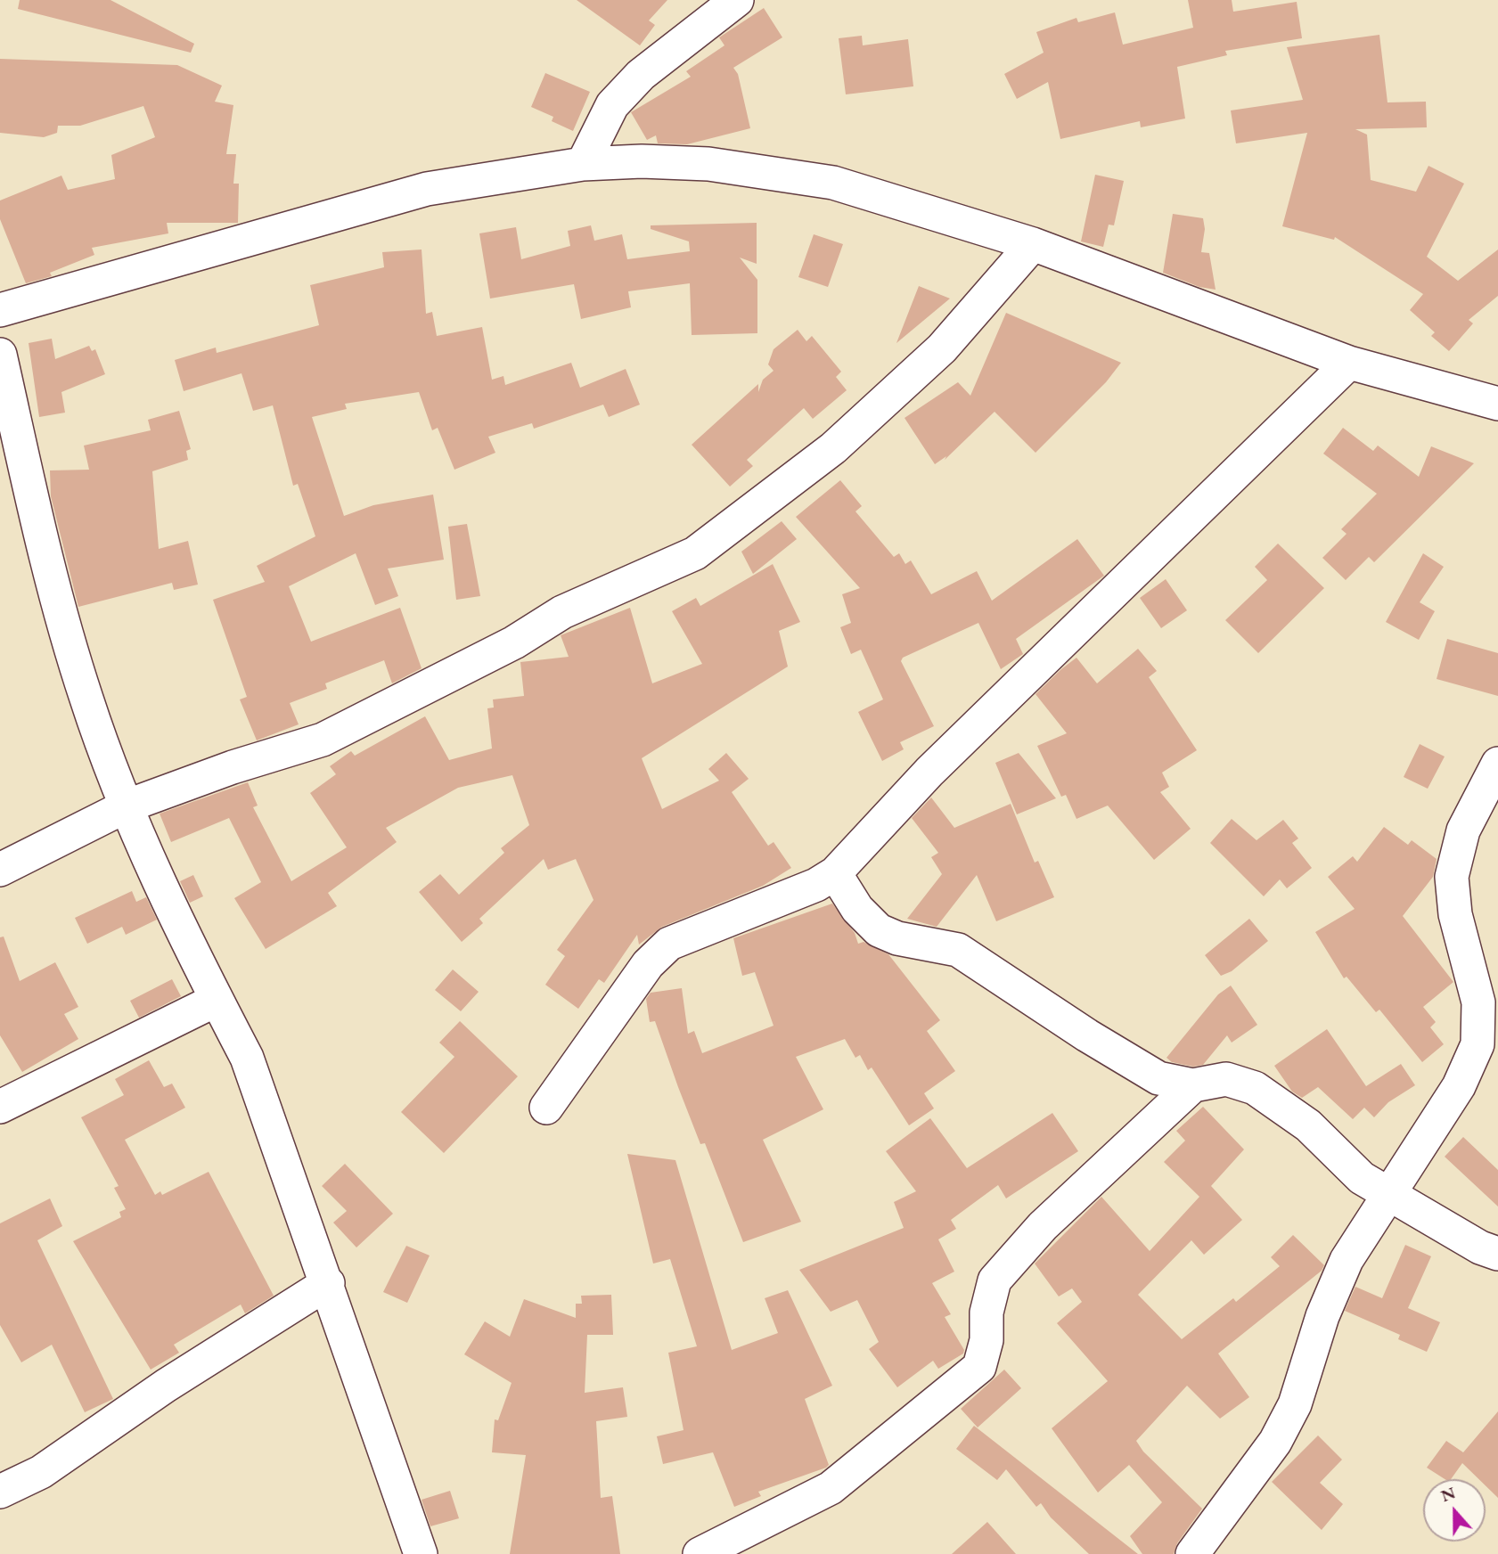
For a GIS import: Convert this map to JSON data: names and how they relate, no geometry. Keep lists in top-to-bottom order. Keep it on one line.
{"north":"top"}
